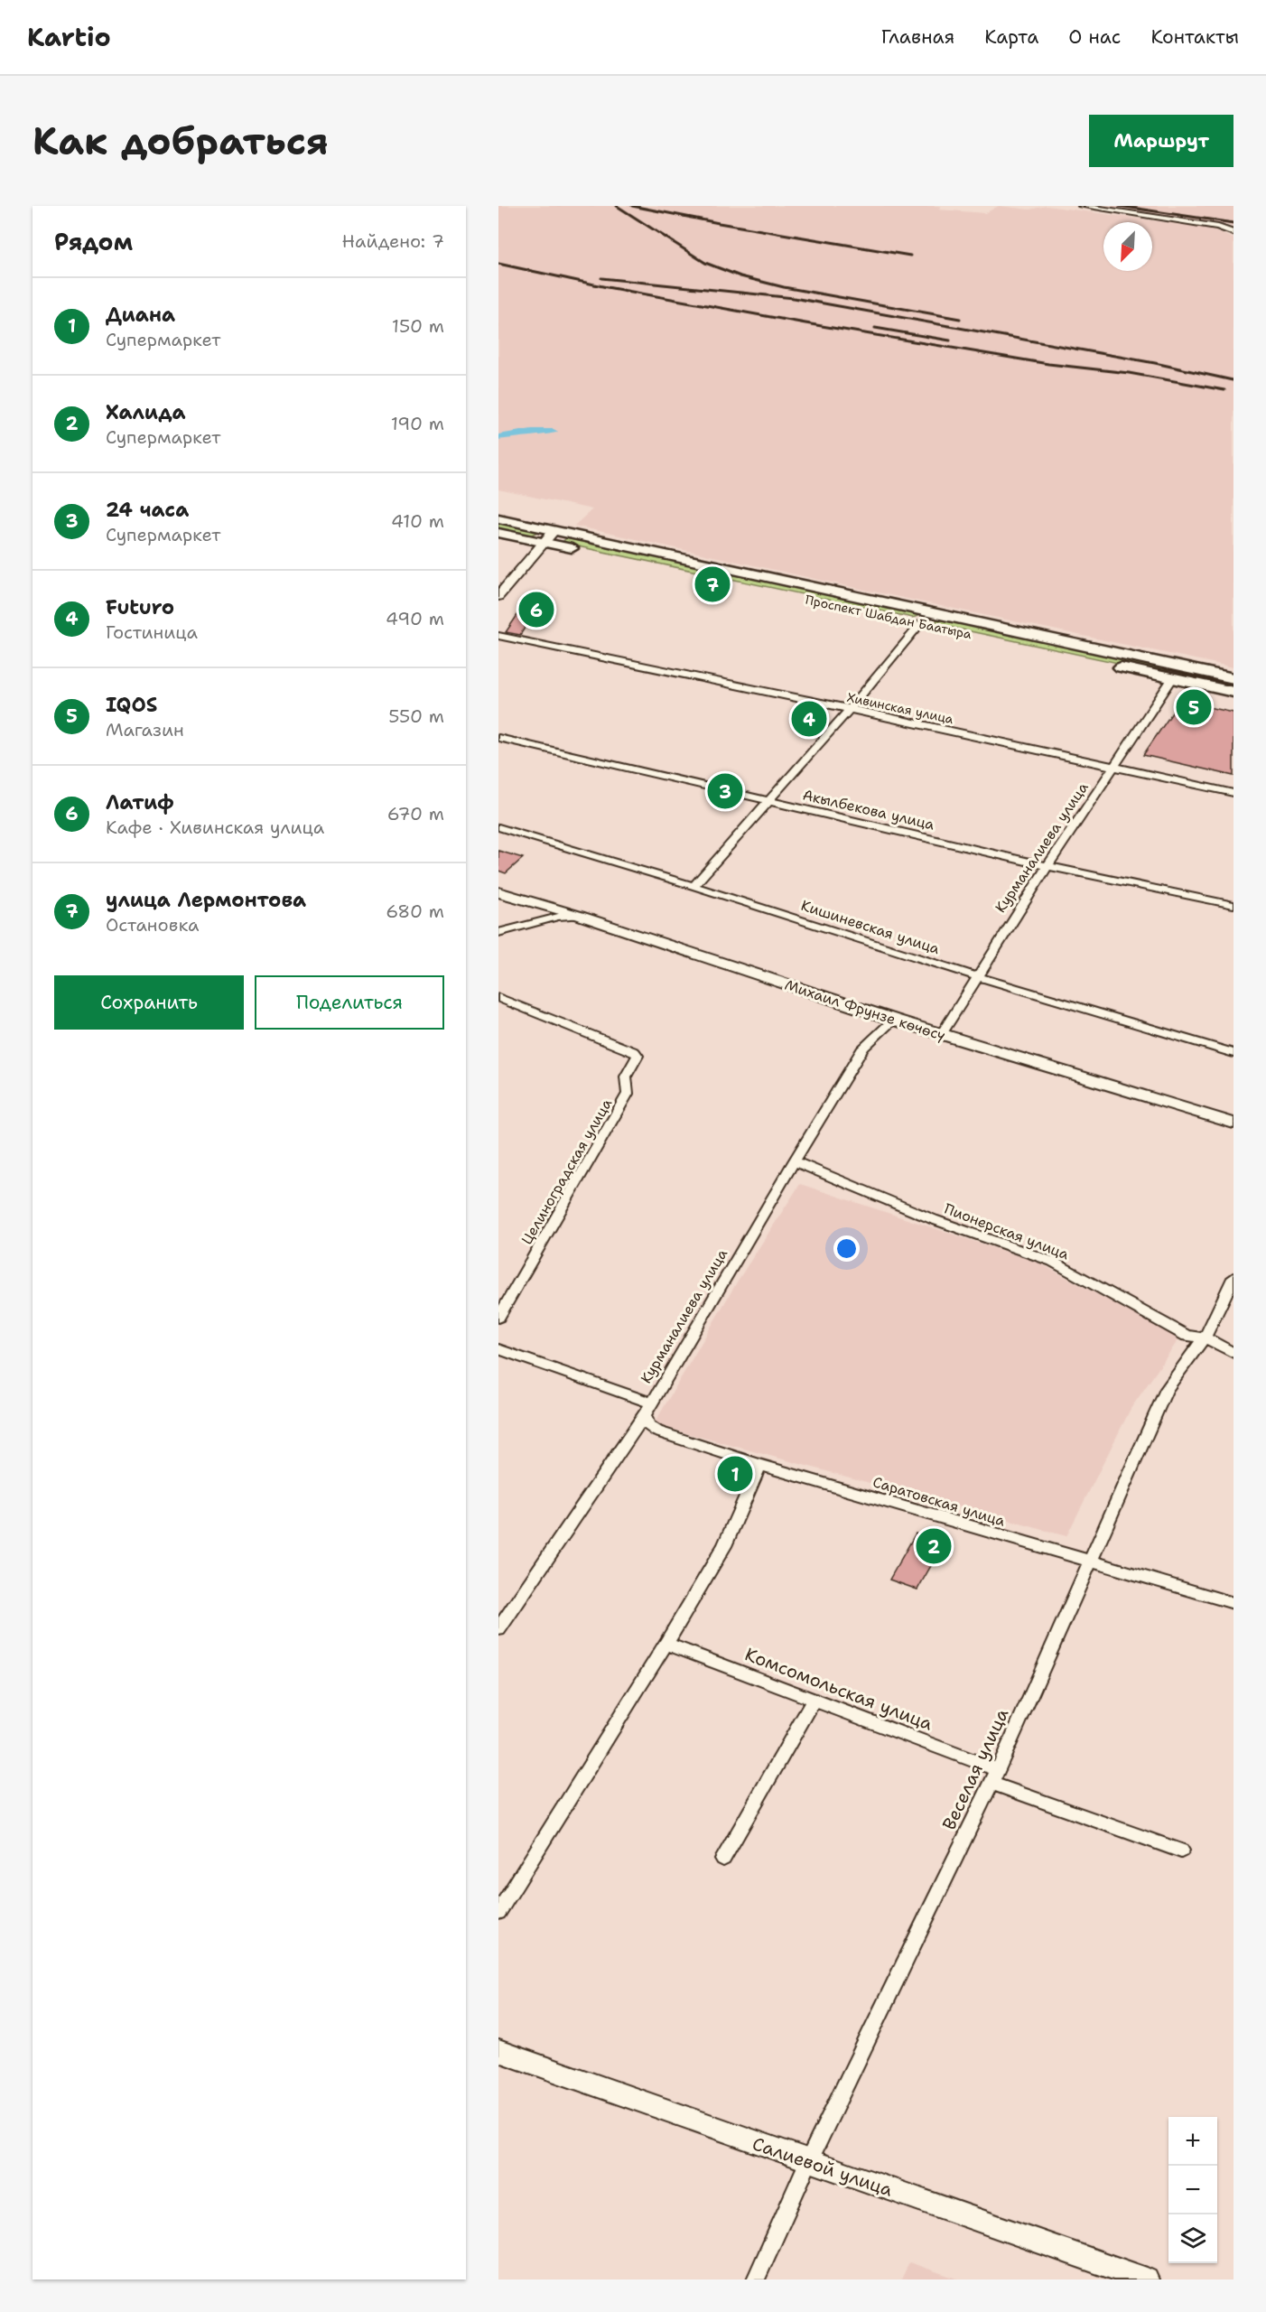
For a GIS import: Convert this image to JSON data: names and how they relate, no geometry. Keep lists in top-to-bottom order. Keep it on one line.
{"streets":{"main road":["Проспект Шабдан Баатыра","Михаил Фрунзе көчөсү","Салиевой улица"],"street":["Хивинская улица","Акылбекова улица","Курманалиева улица","Кишиневская улица","Целиноградская улица","Пионерская улица","Саратовская улица","Комсомольская улица","Веселая улица"]},"crossings":[["Проспект Шабдан Баатыра","Курманалиева улица"],["Хивинская улица","Курманалиева улица"],["Акылбекова улица","Курманалиева улица"],["Курманалиева улица","Кишиневская улица"],["Курманалиева улица","Михаил Фрунзе көчөсү"],["Курманалиева улица","Пионерская улица"],["Курманалиева улица","Саратовская улица"],["Пионерская улица","Веселая улица"],["Саратовская улица","Веселая улица"],["Комсомольская улица","Веселая улица"],["Веселая улица","Салиевой улица"]],"north":"bottom left","page":{"header":"Kartio","nav":["Главная","Карта","О нас","Контакты"],"buttons":["Маршрут",["Сохранить","Поделиться"]],"title":"Как добраться","heading":["Рядом","Найдено: 7"],"list":[{"mark":"1","name":"Диана","note":"Супермаркет","value":"150 m"},{"mark":"2","name":"Халида","note":"Супермаркет","value":"190 m"},{"mark":"3","name":"24 часа","note":"Супермаркет","value":"410 m"},{"mark":"4","name":"Futuro","note":"Гостиница","value":"490 m"},{"mark":"5","name":"IQOS","note":"Магазин","value":"550 m"},{"mark":"6","name":"Латиф","note":"Кафе · Хивинская улица","value":"670 m"},{"mark":"7","name":"улица Лермонтова","note":"Остановка","value":"680 m"}],"pins":["7","6","5","4","3","1","2"],"map_buttons":["+","−"]}}
